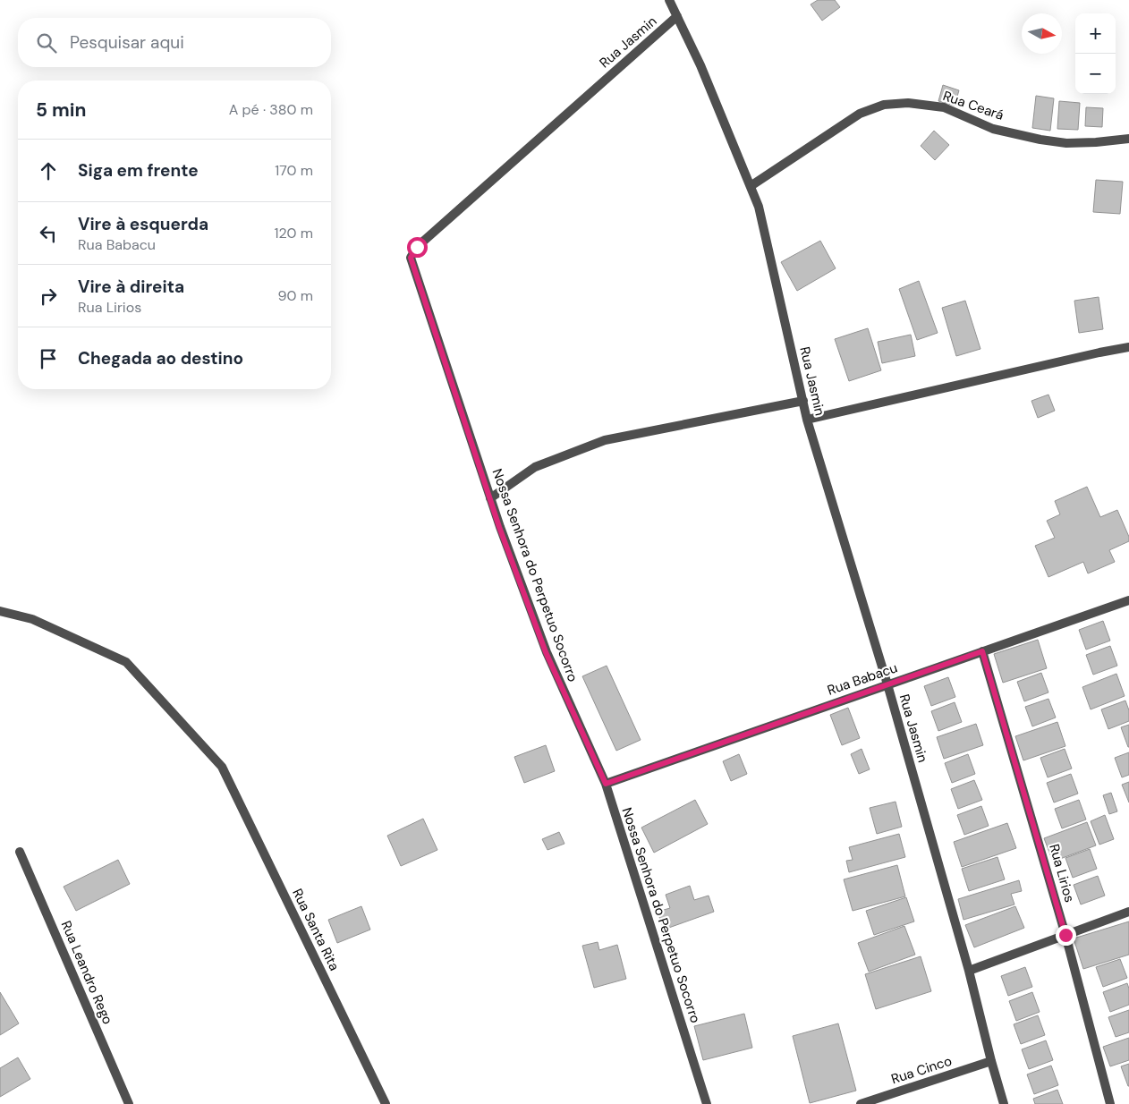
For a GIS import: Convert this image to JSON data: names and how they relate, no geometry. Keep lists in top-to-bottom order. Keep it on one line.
{"streets":{"street":["Rua Jasmin","Rua Ceará","Nossa Senhora do Perpetuo Socorro","Rua Babacu","Rua Lirios","Rua Santa Rita","Rua Leandro Rego","Rua Cinco"]},"crossings":[["Rua Jasmin","Rua Ceará"],["Rua Jasmin","Nossa Senhora do Perpetuo Socorro"],["Rua Jasmin","Rua Babacu"],["Rua Jasmin","Rua Cinco"],["Nossa Senhora do Perpetuo Socorro","Rua Babacu"],["Rua Babacu","Rua Lirios"]],"north":"right","page":{"map_buttons":["+","−"],"search":"Pesquisar aqui","heading":["5 min","A pé · 380 m"],"list":[["Siga em frente","170 m"],["Vire à esquerda","Rua Babacu","120 m"],["Vire à direita","Rua Lirios","90 m"],"Chegada ao destino"]}}
